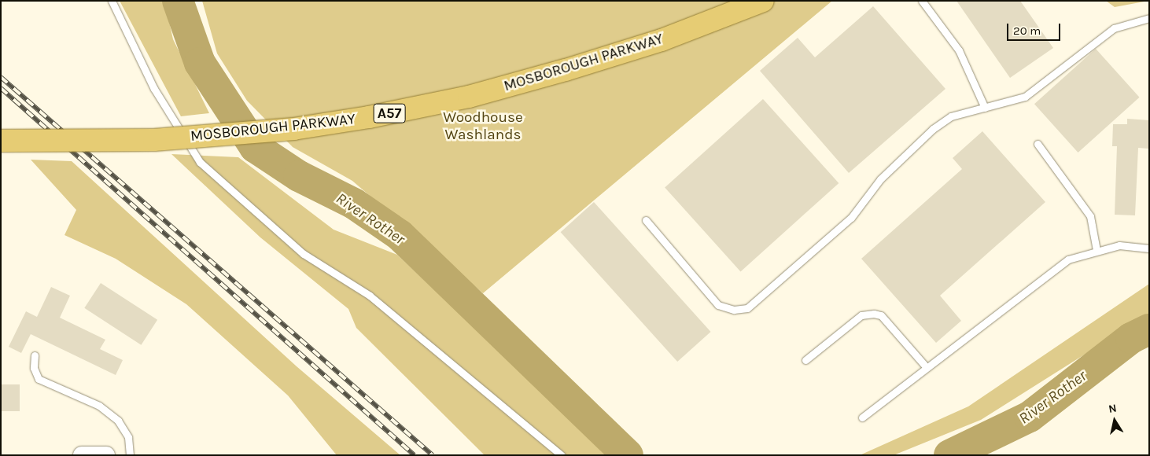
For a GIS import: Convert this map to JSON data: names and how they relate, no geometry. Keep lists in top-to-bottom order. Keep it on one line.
{"streets":{"highway":["MOSBOROUGH PARKWAY","A57"]},"water":["River Rother"],"parks":["Woodhouse Washlands"],"scale_bar":"20 m","north":"top"}
